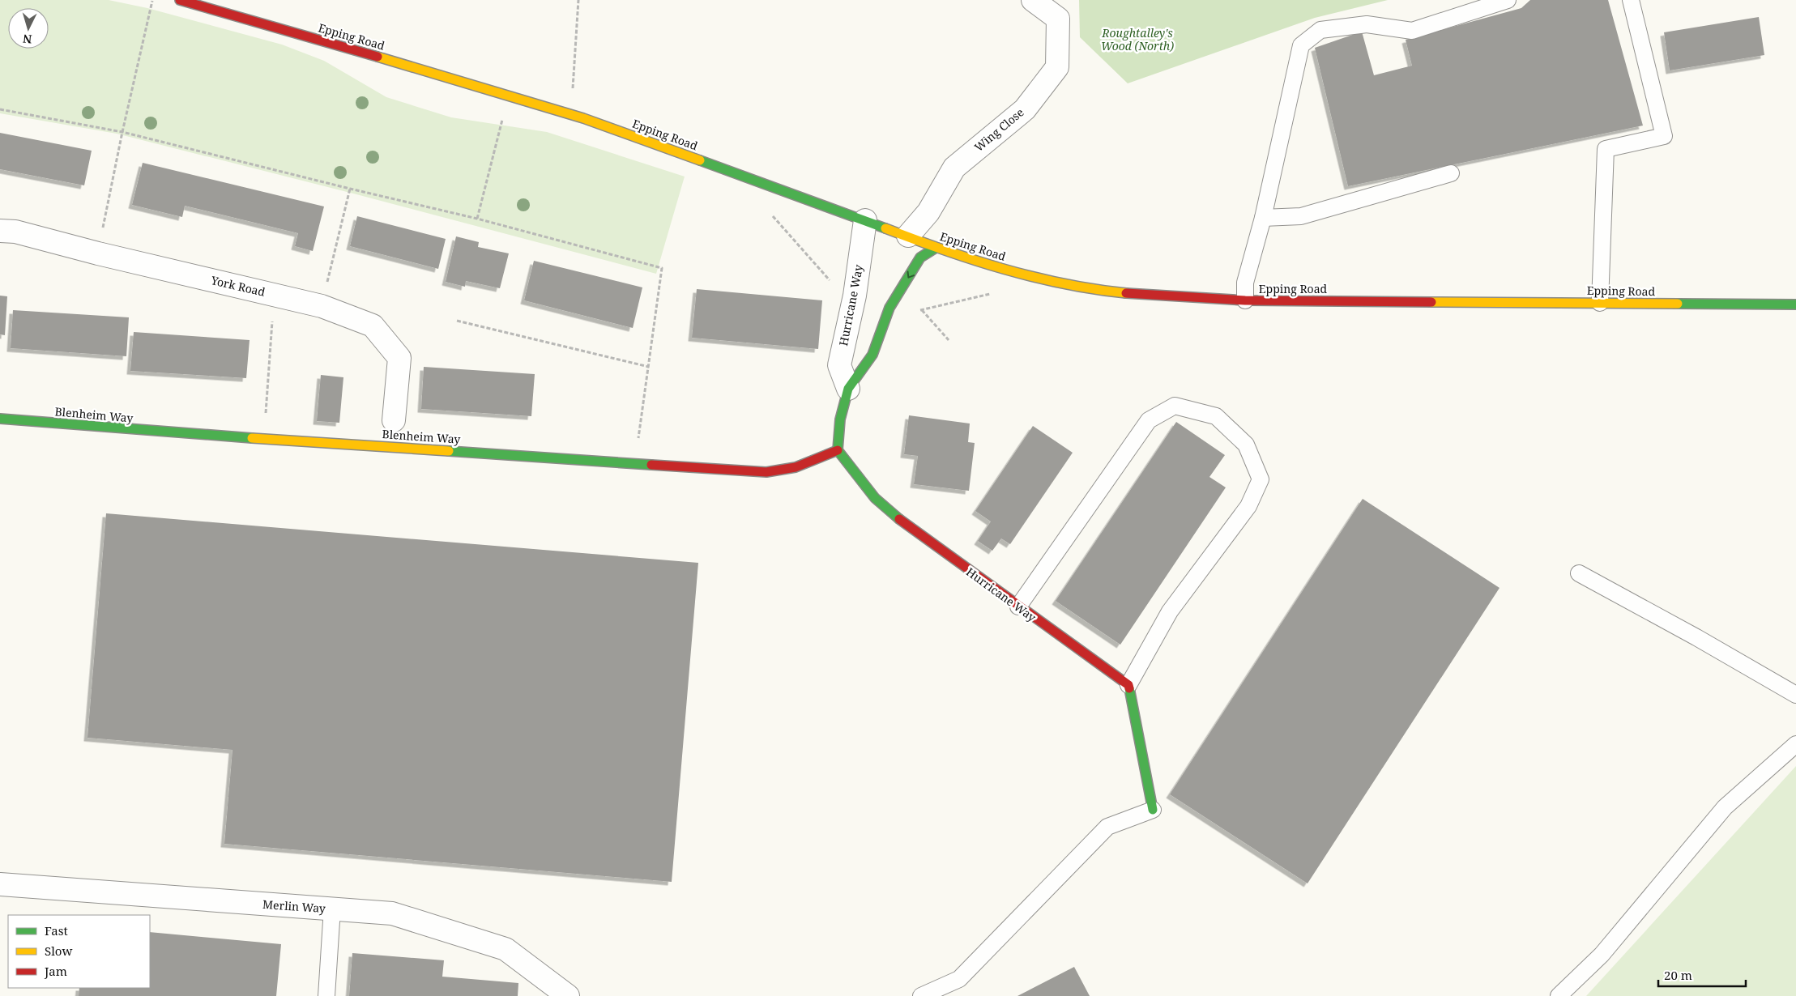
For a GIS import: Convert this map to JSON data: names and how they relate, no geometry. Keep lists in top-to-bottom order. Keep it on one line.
{"streets":{"main road":["Epping Road","Hurricane Way","Blenheim Way"],"street":["Wing Close","York Road","Merlin Way"]},"crossings":[["Epping Road","Wing Close"],["Epping Road","Hurricane Way"],["Hurricane Way","Blenheim Way"]],"parks":["Roughtalley's Wood (North)"],"legend":["Fast","Slow","Jam"],"scale_bar":"20 m","north":"bottom"}
